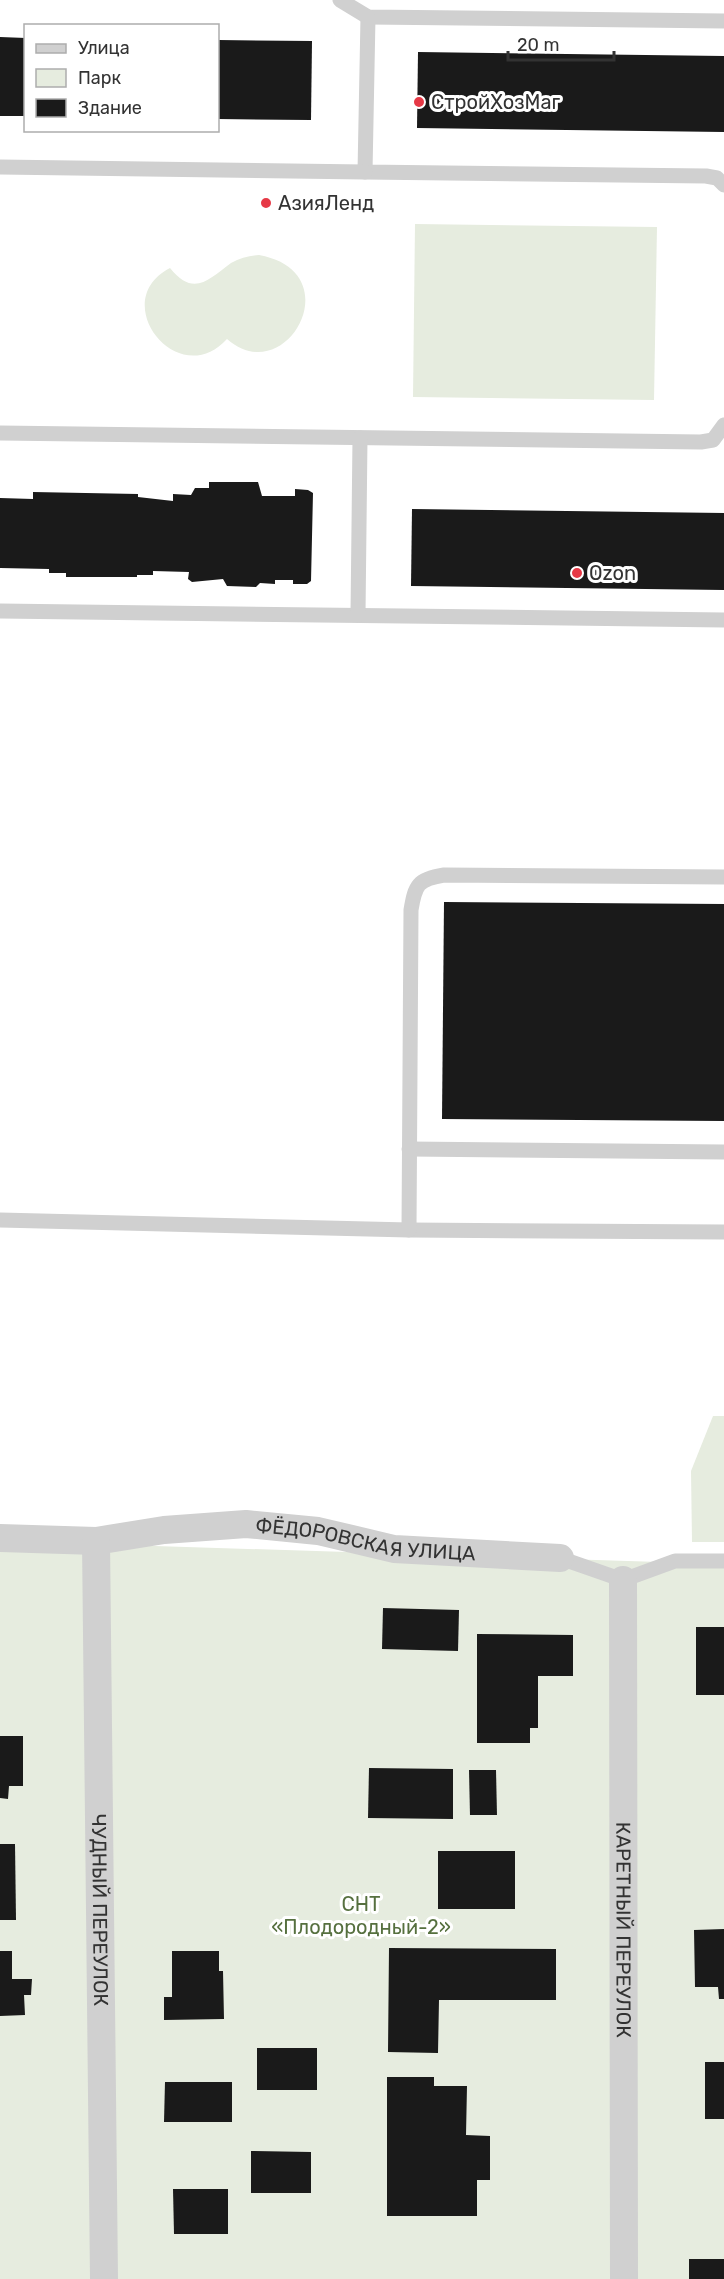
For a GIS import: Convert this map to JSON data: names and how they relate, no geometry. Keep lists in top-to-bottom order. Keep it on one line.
{"streets":{"street":["ФЁДОРОВСКАЯ УЛИЦА","ЧУДНЫЙ ПЕРЕУЛОК","КАРЕТНЫЙ ПЕРЕУЛОК"]},"crossings":[["ФЁДОРОВСКАЯ УЛИЦА","ЧУДНЫЙ ПЕРЕУЛОК"],["ФЁДОРОВСКАЯ УЛИЦА","КАРЕТНЫЙ ПЕРЕУЛОК"]],"parks":["СНТ «Плодородный-2»"],"places":["СтройХозМаг","АзияЛенд","Ozon"],"legend":["Улица","Парк","Здание"],"scale_bar":"20 m"}
